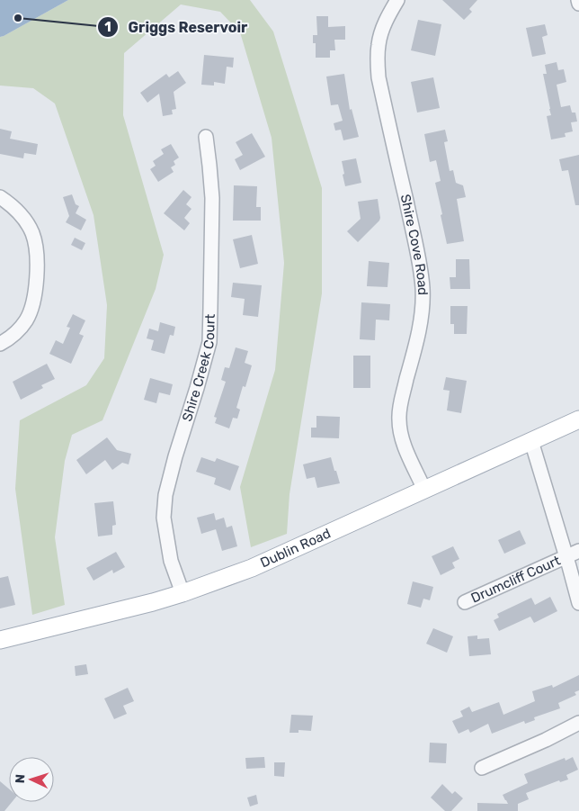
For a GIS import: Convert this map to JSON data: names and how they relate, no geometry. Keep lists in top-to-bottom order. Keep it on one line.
{"streets":{"main road":["Dublin Road"],"street":["Shire Cove Road","Shire Creek Court","Drumcliff Court"]},"crossings":[["Shire Cove Road","Dublin Road"],["Shire Creek Court","Dublin Road"]],"places":["Griggs Reservoir"],"north":"left"}
